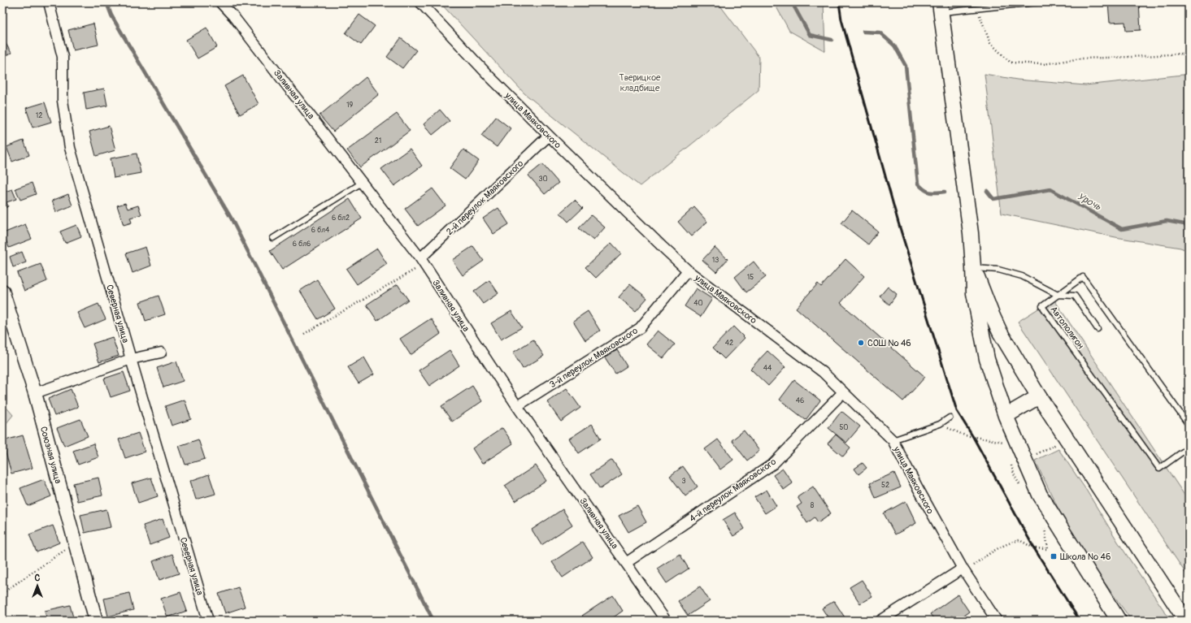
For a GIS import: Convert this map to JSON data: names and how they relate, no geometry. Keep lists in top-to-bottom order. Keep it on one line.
{"streets":{"street":["Заливная улица","улица Маяковского","2-й переулок Маяковского","Северная улица","3-й переулок Маяковского","Союзная улица","4-й переулок Маяковского"],"lane":["Автополигон"]},"crossings":[["Заливная улица","2-й переулок Маяковского"],["Заливная улица","3-й переулок Маяковского"],["Заливная улица","4-й переулок Маяковского"],["улица Маяковского","2-й переулок Маяковского"],["улица Маяковского","3-й переулок Маяковского"],["улица Маяковского","4-й переулок Маяковского"]],"water":["Урочь"],"parks":["Тверицкое кладбище"],"places":{"other":["СОШ № 46"],"transit":["Школа № 46"]},"house_numbers":["19","12","21","30","6 бл2","6 бл4","6 бл6","13","15","40","42","44","46","50","3","52","8"],"north":"top"}
